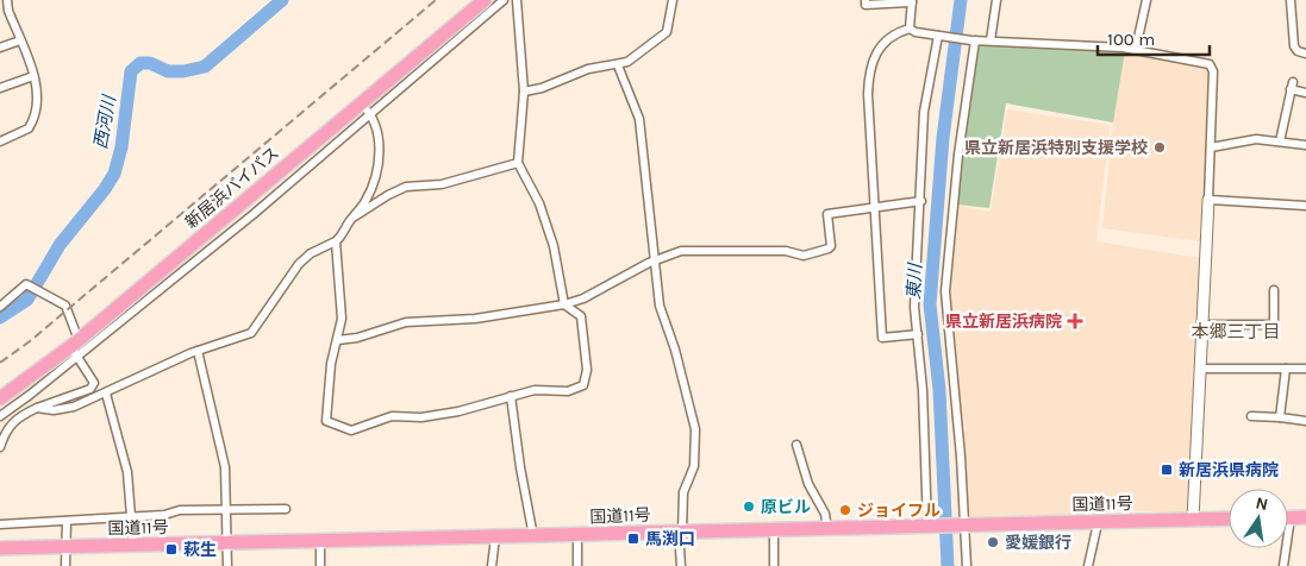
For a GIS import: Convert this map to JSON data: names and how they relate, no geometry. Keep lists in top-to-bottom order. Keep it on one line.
{"streets":{"highway":["新居浜バイパス","国道11号"]},"districts":["本郷三丁目"],"water":["西河川","東川"],"places":{"other":["県立新居浜特別支援学校","原ビル","ジョイフル","愛媛銀行"],"health":["県立新居浜病院"],"transit":["新居浜県病院","馬渕口","萩生"]},"scale_bar":"100 m","north":"top"}
